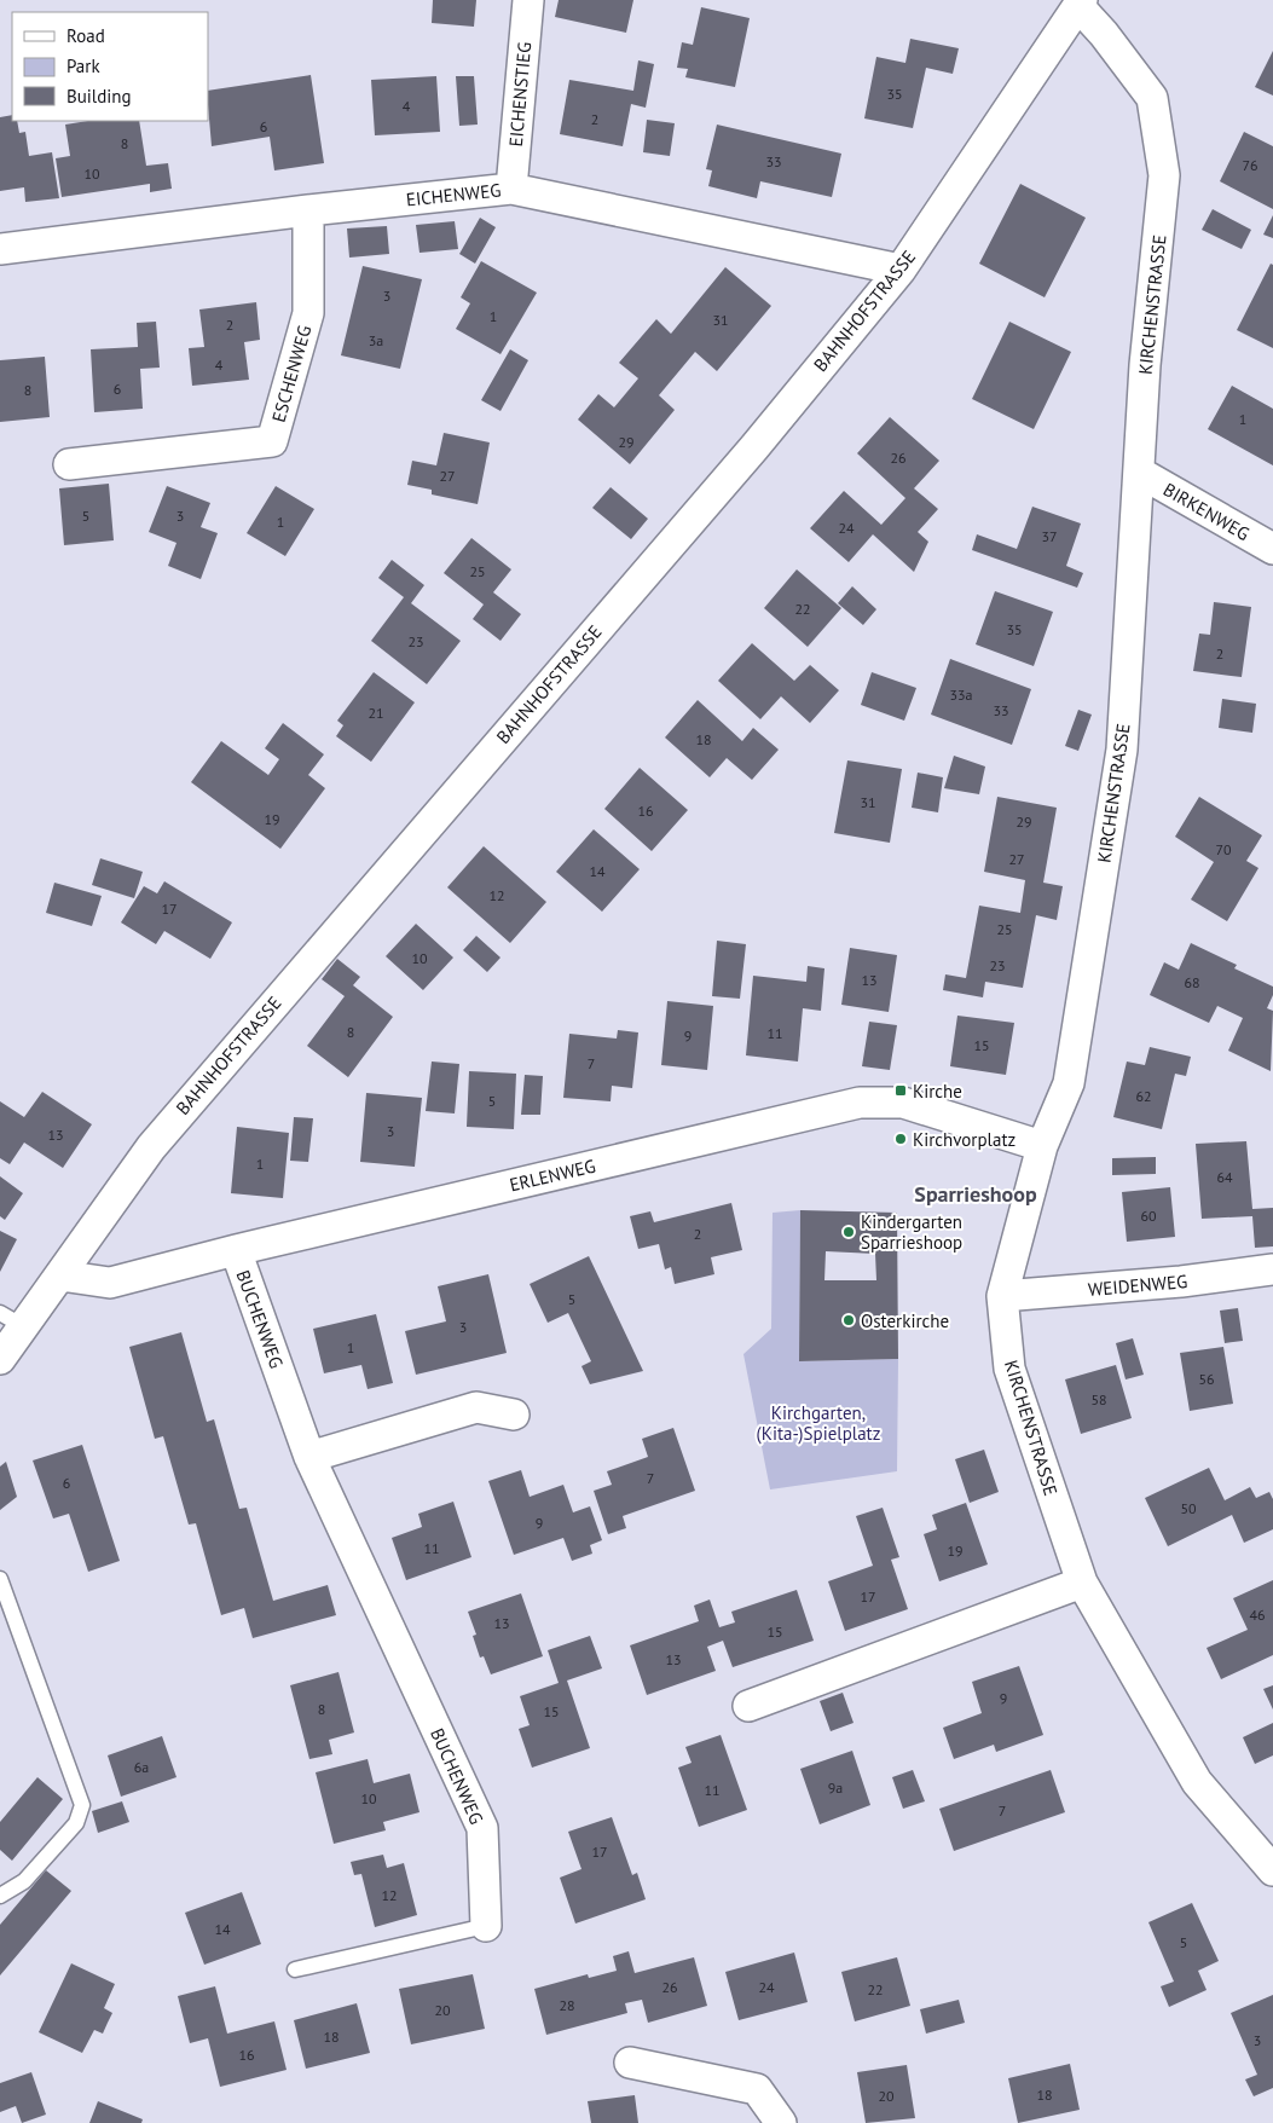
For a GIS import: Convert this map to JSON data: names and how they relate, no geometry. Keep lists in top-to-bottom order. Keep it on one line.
{"streets":{"street":["EICHENSTIEG","EICHENWEG","KIRCHENSTRASSE","BAHNHOFSTRASSE","ESCHENWEG","BIRKENWEG","ERLENWEG","WEIDENWEG","BUCHENWEG"]},"crossings":[["EICHENSTIEG","EICHENWEG"],["EICHENWEG","BAHNHOFSTRASSE"],["EICHENWEG","ESCHENWEG"],["KIRCHENSTRASSE","BAHNHOFSTRASSE"],["KIRCHENSTRASSE","BIRKENWEG"],["KIRCHENSTRASSE","ERLENWEG"],["KIRCHENSTRASSE","WEIDENWEG"],["BAHNHOFSTRASSE","ERLENWEG"],["ERLENWEG","BUCHENWEG"]],"districts":["Sparrieshoop"],"parks":["Kirchgarten, (Kita-)Spielplatz"],"places":{"transit":["Kirche"],"other":["Kirchvorplatz","Kindergarten Sparrieshoop","Osterkirche"]},"house_numbers":["35","4","2","6","8","33","76","10","3","1","31","2","3a","4","6","8","1","29","26","27","5","3","1","24","37","25","22","35","23","2","33a","33","21","18","31","16","19","29","70","27","14","12","17","25","10","23","13","68","8","11","9","15","7","62","5","3","13","1","64","60","2","5","3","1","56","58","7","6","50","9","11","19","17","46","13","15","13","9","8","15","6a","9a","11","10","7","17","12","14","5","26","24","22","28","20","18","3","16","18","20"],"legend":["Road","Park","Building"]}
